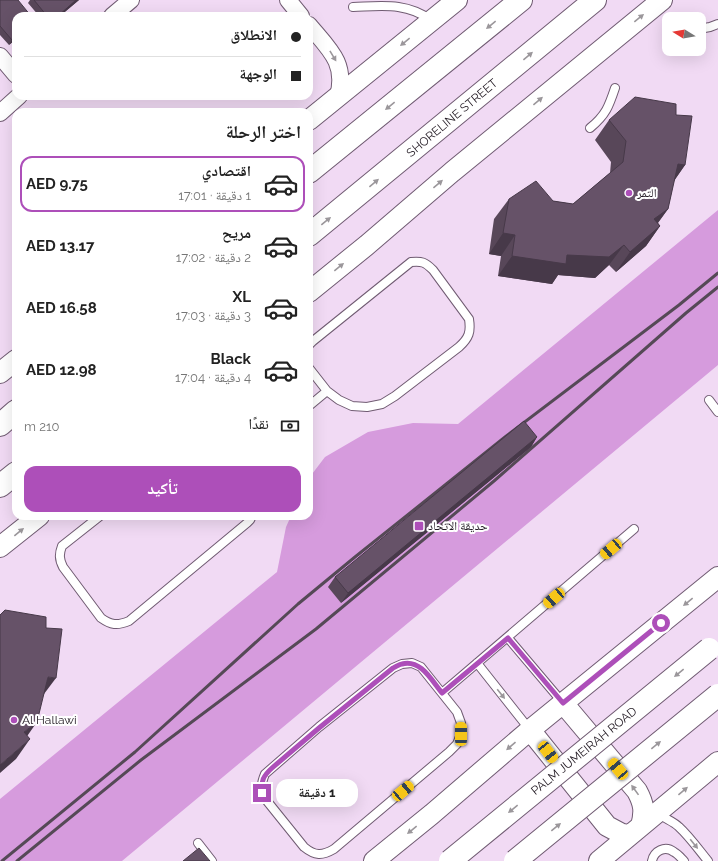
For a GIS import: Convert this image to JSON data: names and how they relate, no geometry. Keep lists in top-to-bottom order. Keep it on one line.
{"streets":{"main road":["SHORELINE STREET","PALM JUMEIRAH ROAD"]},"places":{"other":["التمر","Al Hallawi"],"transit":["حديقة الاتحاد"]},"north":"left","page":{"banner":["الانطلاق","الوجهة"],"heading":"اختر الرحلة","list":[{"name":"اقتصادي","note":"1 دقيقة · 17:01","value":"AED 9.75"},{"name":"مريح","note":"2 دقيقة · 17:02","value":"AED 13.17"},{"name":"XL","note":"3 دقيقة · 17:03","value":"AED 16.58"},{"name":"Black","note":"4 دقيقة · 17:04","value":"AED 12.98"}],"pay":["نقدًا","210 m"],"buttons":"تأكيد","bubble":"1 دقيقة"}}
